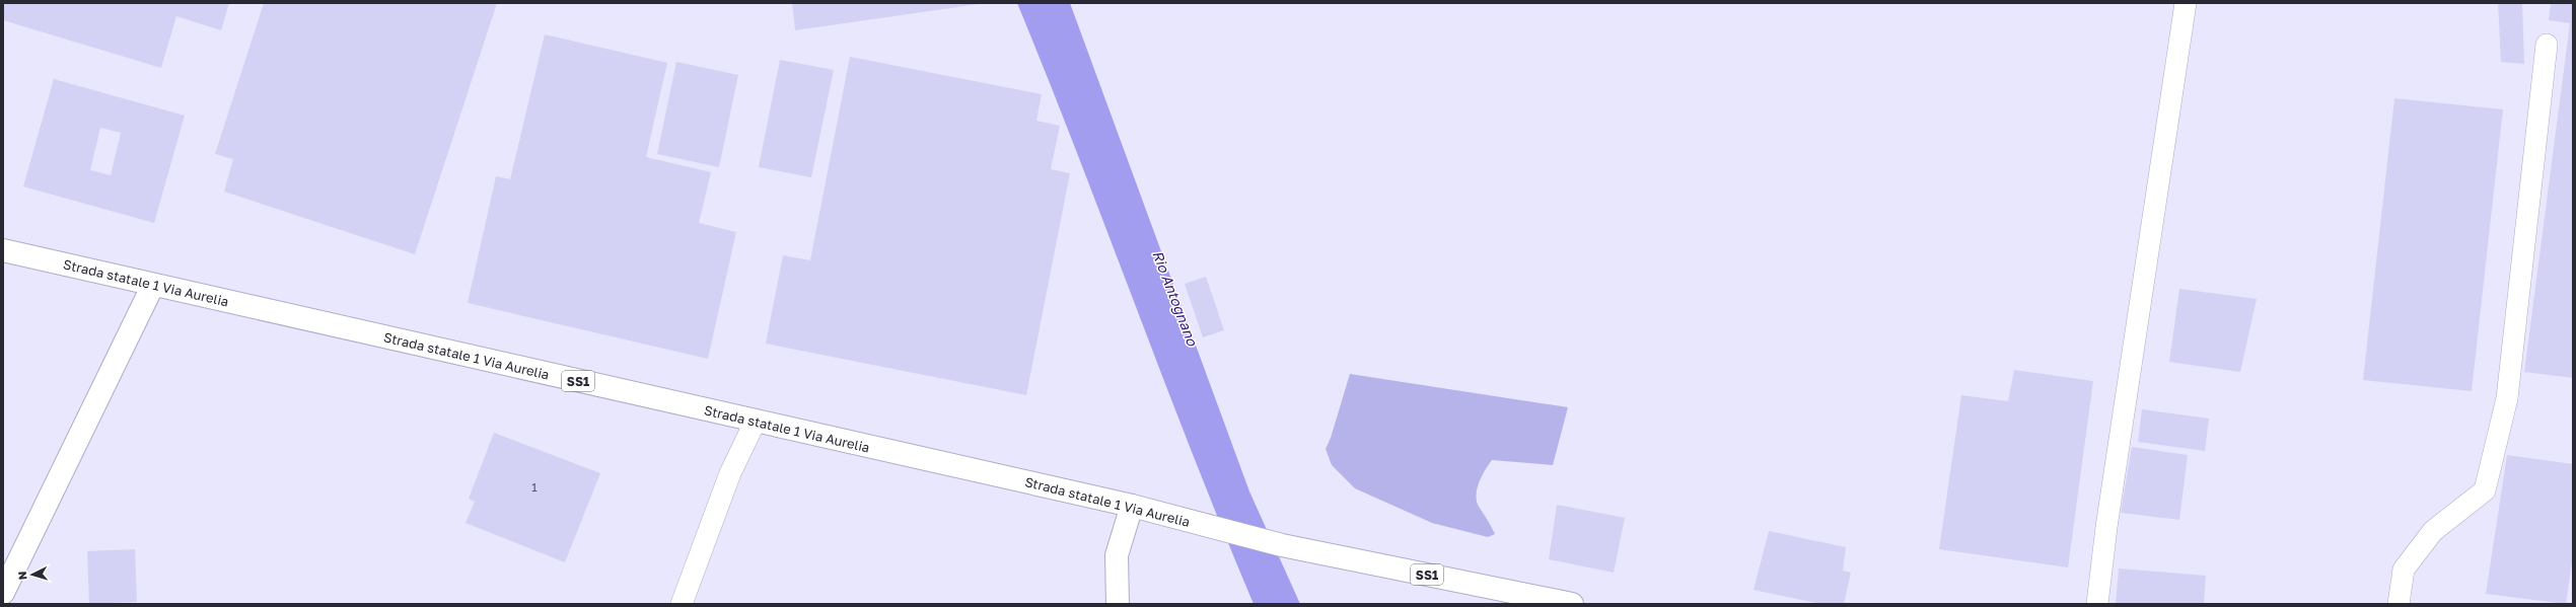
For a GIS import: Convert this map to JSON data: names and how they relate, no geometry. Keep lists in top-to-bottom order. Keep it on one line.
{"streets":{"main road":["Strada statale 1 Via Aurelia","SS1"]},"water":["Rio Antognano"],"house_numbers":["1"],"north":"left"}
